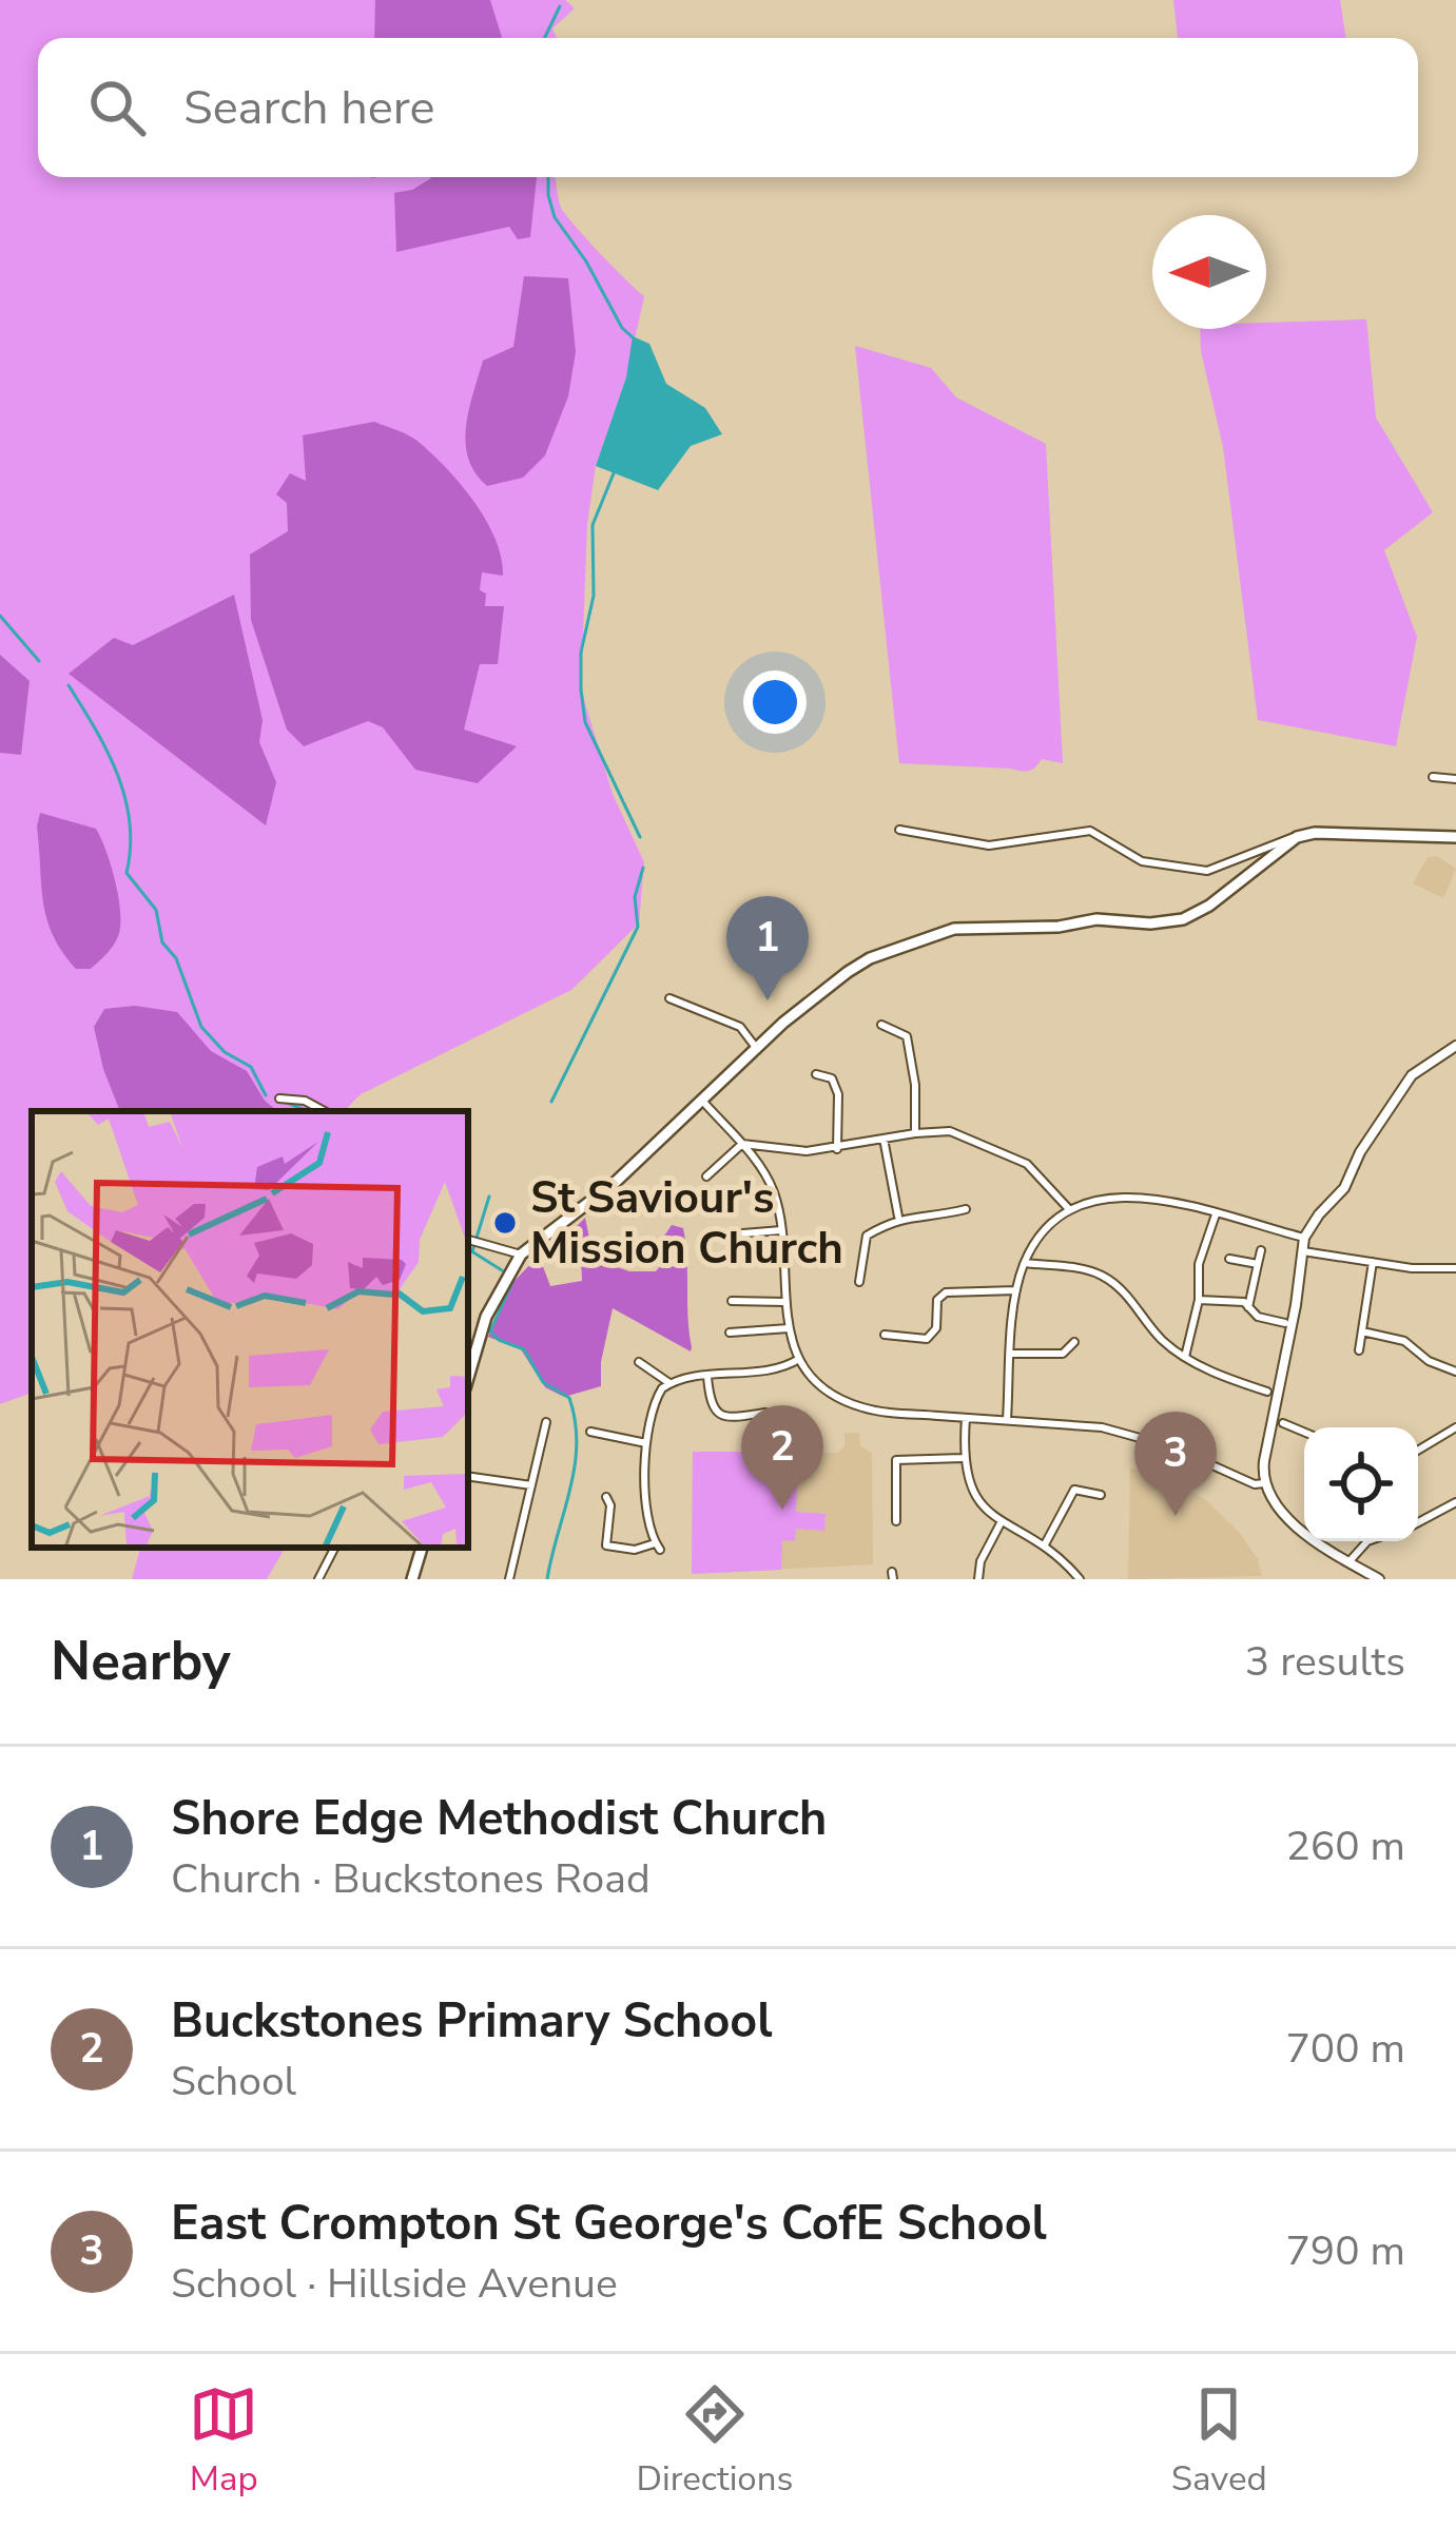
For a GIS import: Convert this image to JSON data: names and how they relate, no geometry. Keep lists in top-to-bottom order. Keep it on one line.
{"places":["St Saviour's Mission Church"],"north":"left","page":{"search":"Search here","pins":["1","2","3"],"heading":["Nearby","3 results"],"list":[{"mark":"1","name":"Shore Edge Methodist Church","note":"Church · Buckstones Road","value":"260 m"},{"mark":"2","name":"Buckstones Primary School","note":"School","value":"700 m"},{"mark":"3","name":"East Crompton St George's CofE School","note":"School · Hillside Avenue","value":"790 m"}],"nav":["Map","Directions","Saved"]}}
